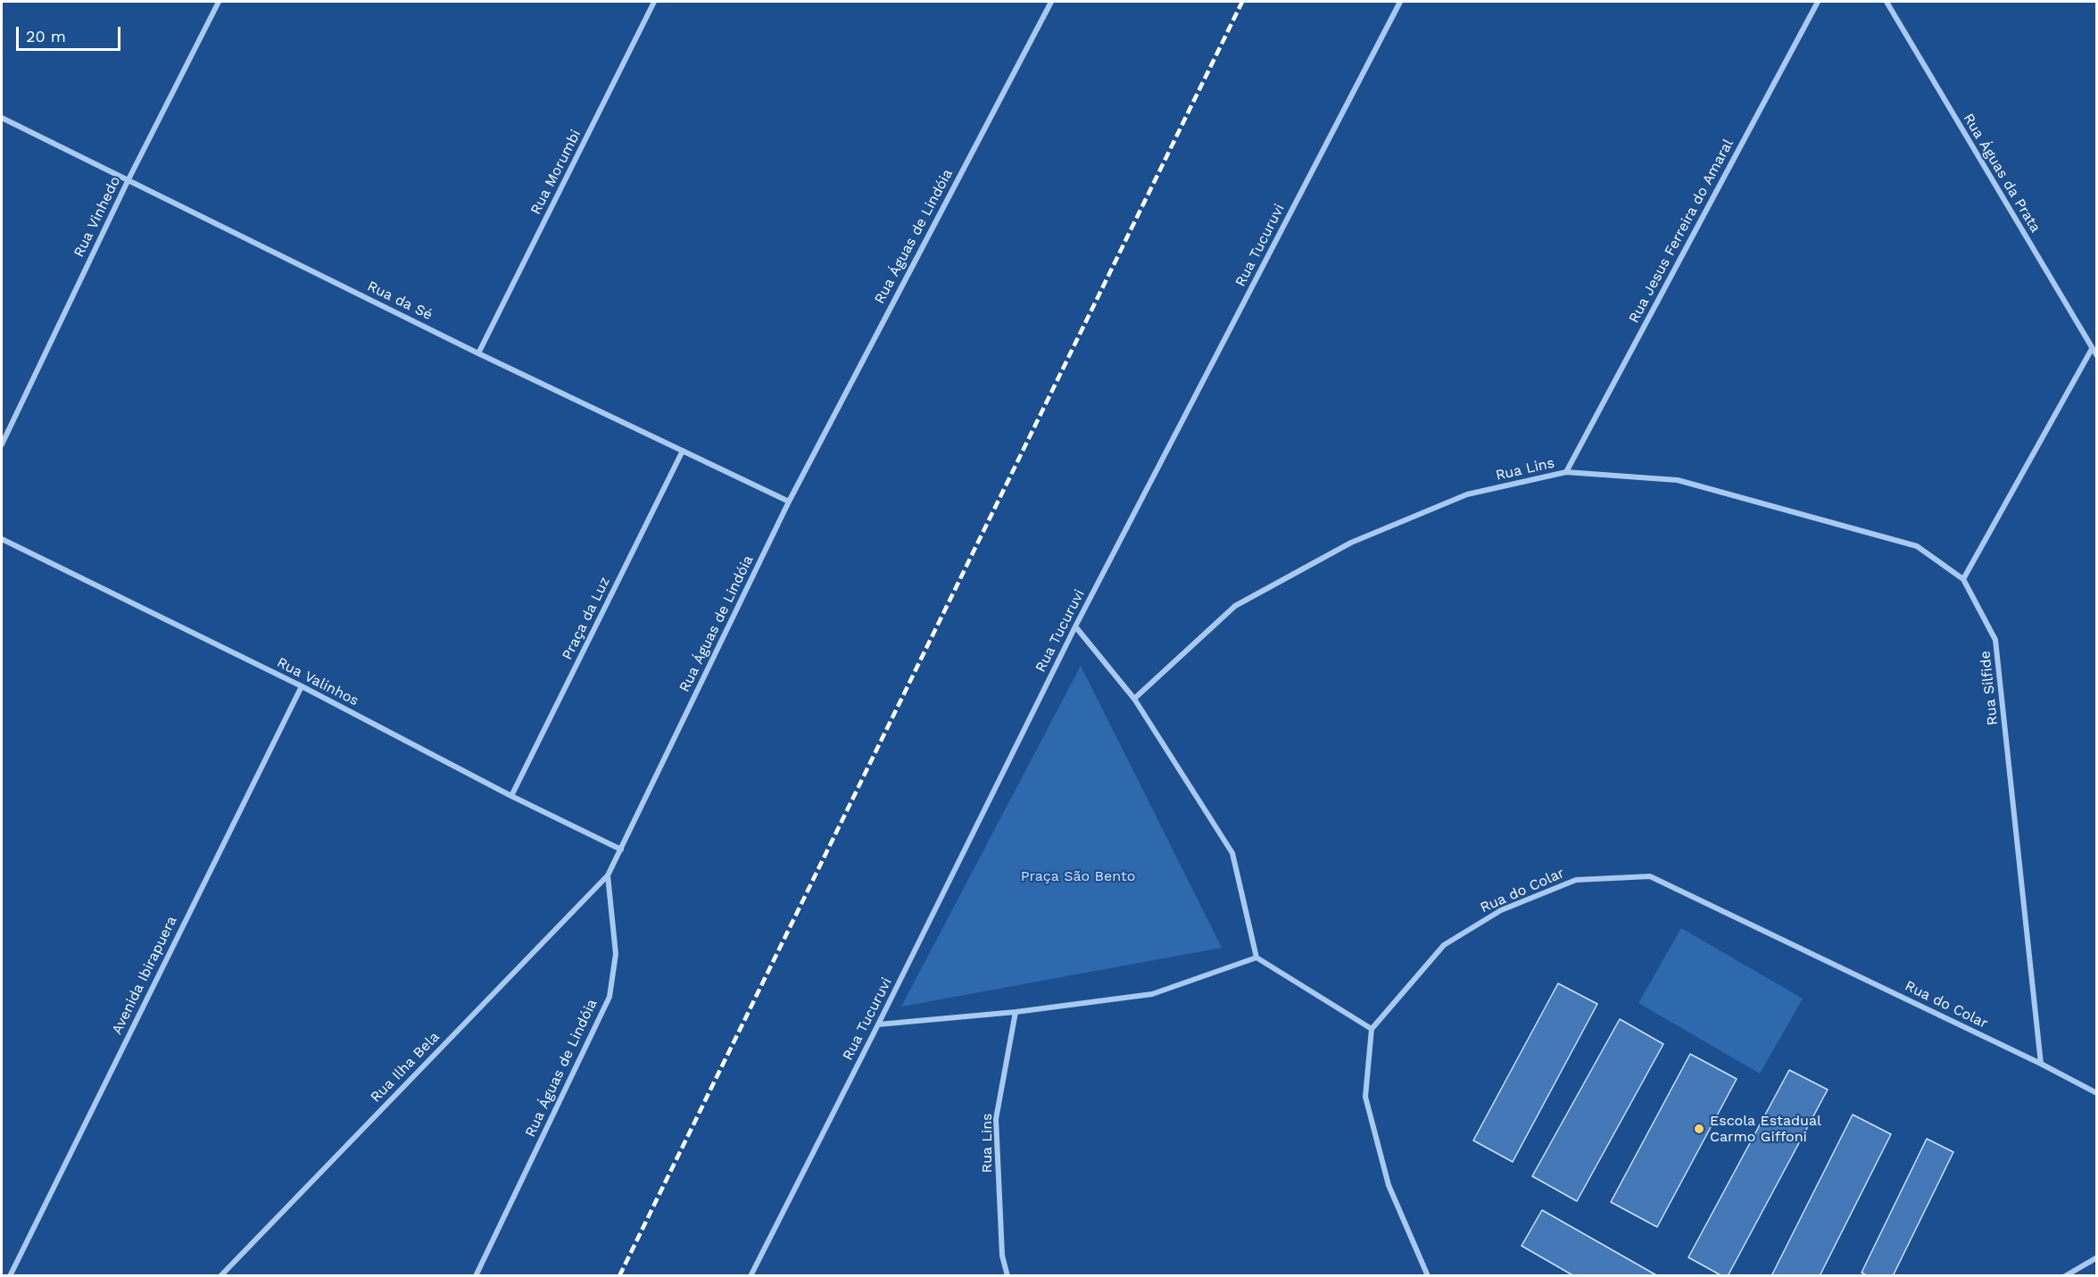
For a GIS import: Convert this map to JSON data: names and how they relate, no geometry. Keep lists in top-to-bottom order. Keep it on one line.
{"streets":{"street":["Rua Morumbi","Rua Águas da Prata","Rua Vinhedo","Rua Jesus Ferreira do Amaral","Rua Águas de Lindóia","Rua Tucuruvi","Rua da Sé","Rua Lins","Praça da Luz","Rua Valinhos","Rua Sílfide","Rua do Colar","Avenida Ibirapuera","Rua Ilha Bela"]},"crossings":[["Rua Morumbi","Rua da Sé"],["Rua Vinhedo","Rua da Sé"],["Rua Jesus Ferreira do Amaral","Rua Lins"],["Rua Águas de Lindóia","Rua da Sé"],["Rua Águas de Lindóia","Rua Valinhos"],["Rua Águas de Lindóia","Rua Ilha Bela"],["Rua da Sé","Praça da Luz"],["Rua Lins","Rua Sílfide"],["Praça da Luz","Rua Valinhos"],["Rua Valinhos","Avenida Ibirapuera"],["Rua Sílfide","Rua do Colar"]],"parks":["Praça São Bento"],"places":["Escola Estadual Carmo Giffoni"],"scale_bar":"20 m"}
